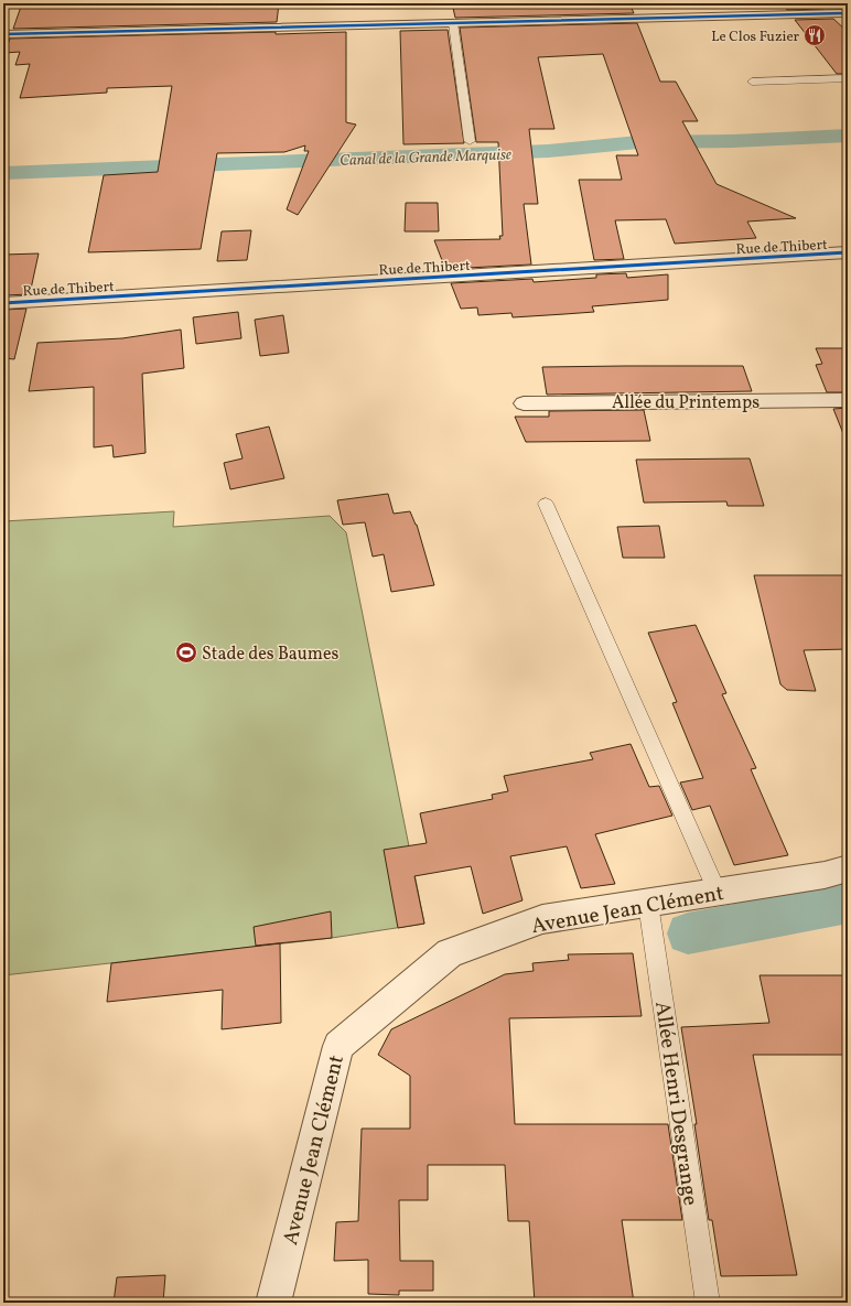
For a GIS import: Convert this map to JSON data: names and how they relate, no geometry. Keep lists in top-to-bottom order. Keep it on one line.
{"streets":{"street":["Rue de Thibert","Allée du Printemps","Avenue Jean Clément"],"lane":["Allée Henri Desgrange"]},"crossings":[["Avenue Jean Clément","Allée Henri Desgrange"]],"water":["Canal de la Grande Marquise"],"places":{"restaurant":["Le Clos Fuzier"],"sports":["Stade des Baumes"]}}
